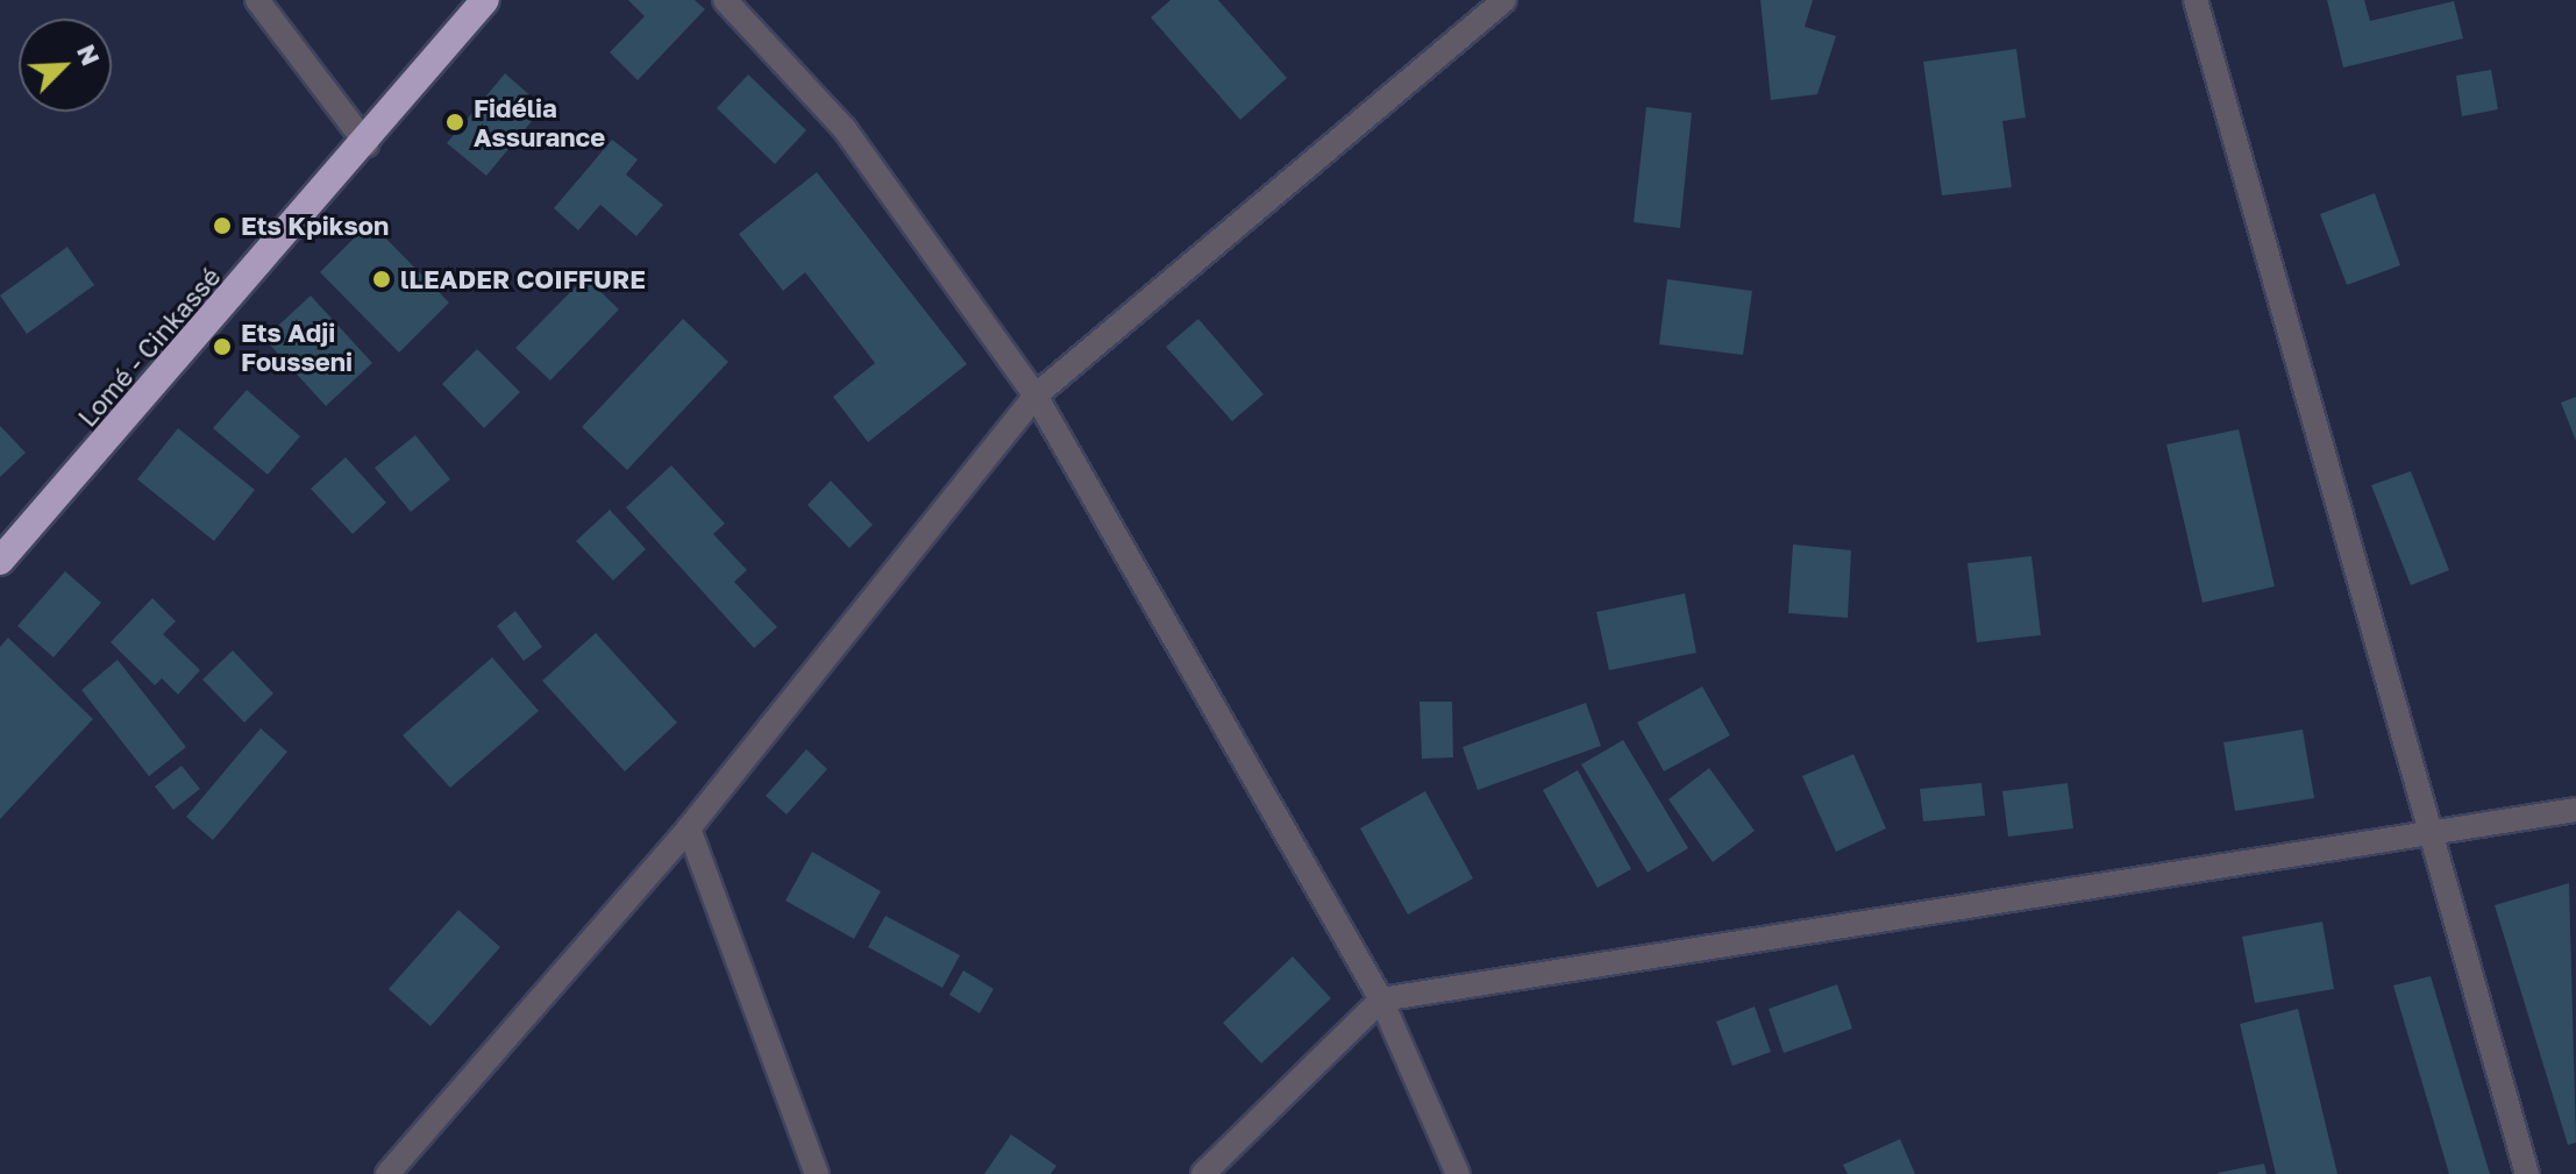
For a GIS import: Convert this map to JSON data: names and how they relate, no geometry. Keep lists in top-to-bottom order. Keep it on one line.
{"streets":{"highway":["Lomé - Cinkassé"]},"places":["Fidélia Assurance","Ets Kpikson","lLEADER COIFFURE","Ets Adji Fousseni"],"north":"top right"}
